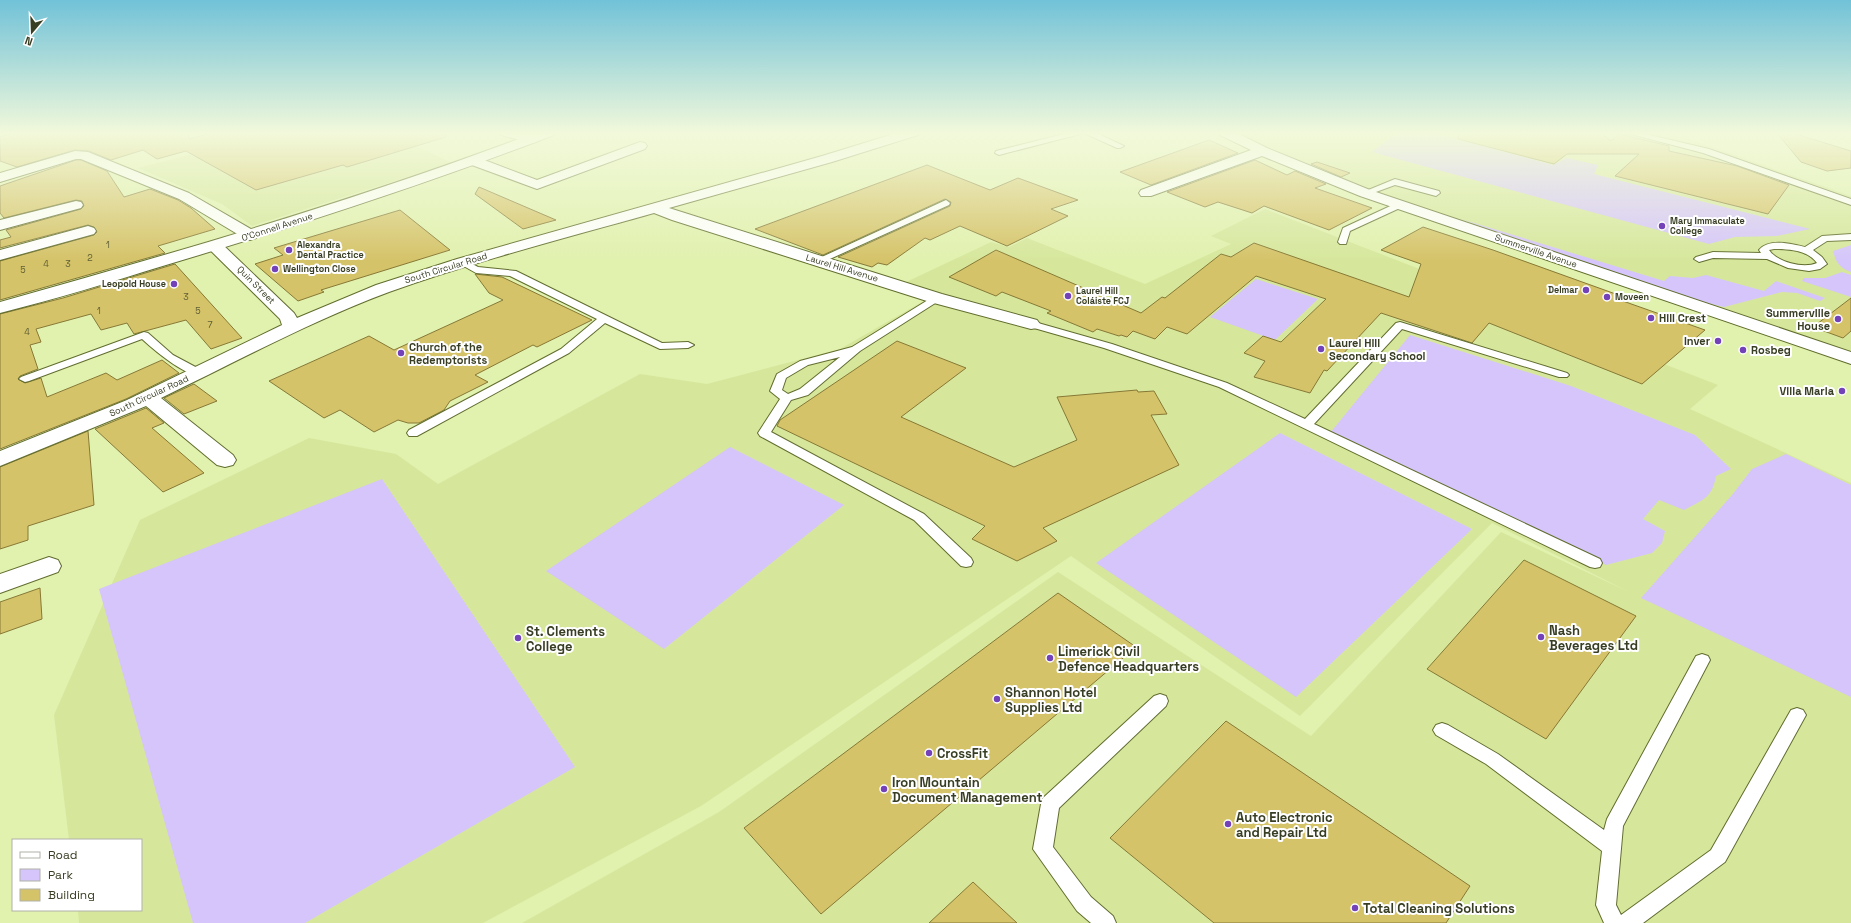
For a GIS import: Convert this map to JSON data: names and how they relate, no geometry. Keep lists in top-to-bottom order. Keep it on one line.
{"streets":{"street":["O'Connell Avenue","Summerville Avenue","South Circular Road","Laurel Hill Avenue","Quin Street"]},"crossings":[["O'Connell Avenue","Quin Street"],["South Circular Road","Laurel Hill Avenue"],["South Circular Road","Quin Street"]],"places":["Mary Immaculate College","Alexandra Dental Practice","Wellington Close","Leopold House","Delmar","Laurel Hill Coláiste FCJ","Moveen","Hill Crest","Summerville House","Inver","Laurel Hill Secondary School","Rosbeg","Church of the Redemptorists","Villa Maria","Nash Beverages Ltd","St. Clements College","Limerick Civil Defence Headquarters","Shannon Hotel Supplies Ltd","CrossFit","Iron Mountain Document Management","Auto Electronic and Repair Ltd","Total Cleaning Solutions"],"house_numbers":["1","2","4","3","5","3","1","5","7","4"],"legend":["Road","Park","Building"],"north":"bottom"}
